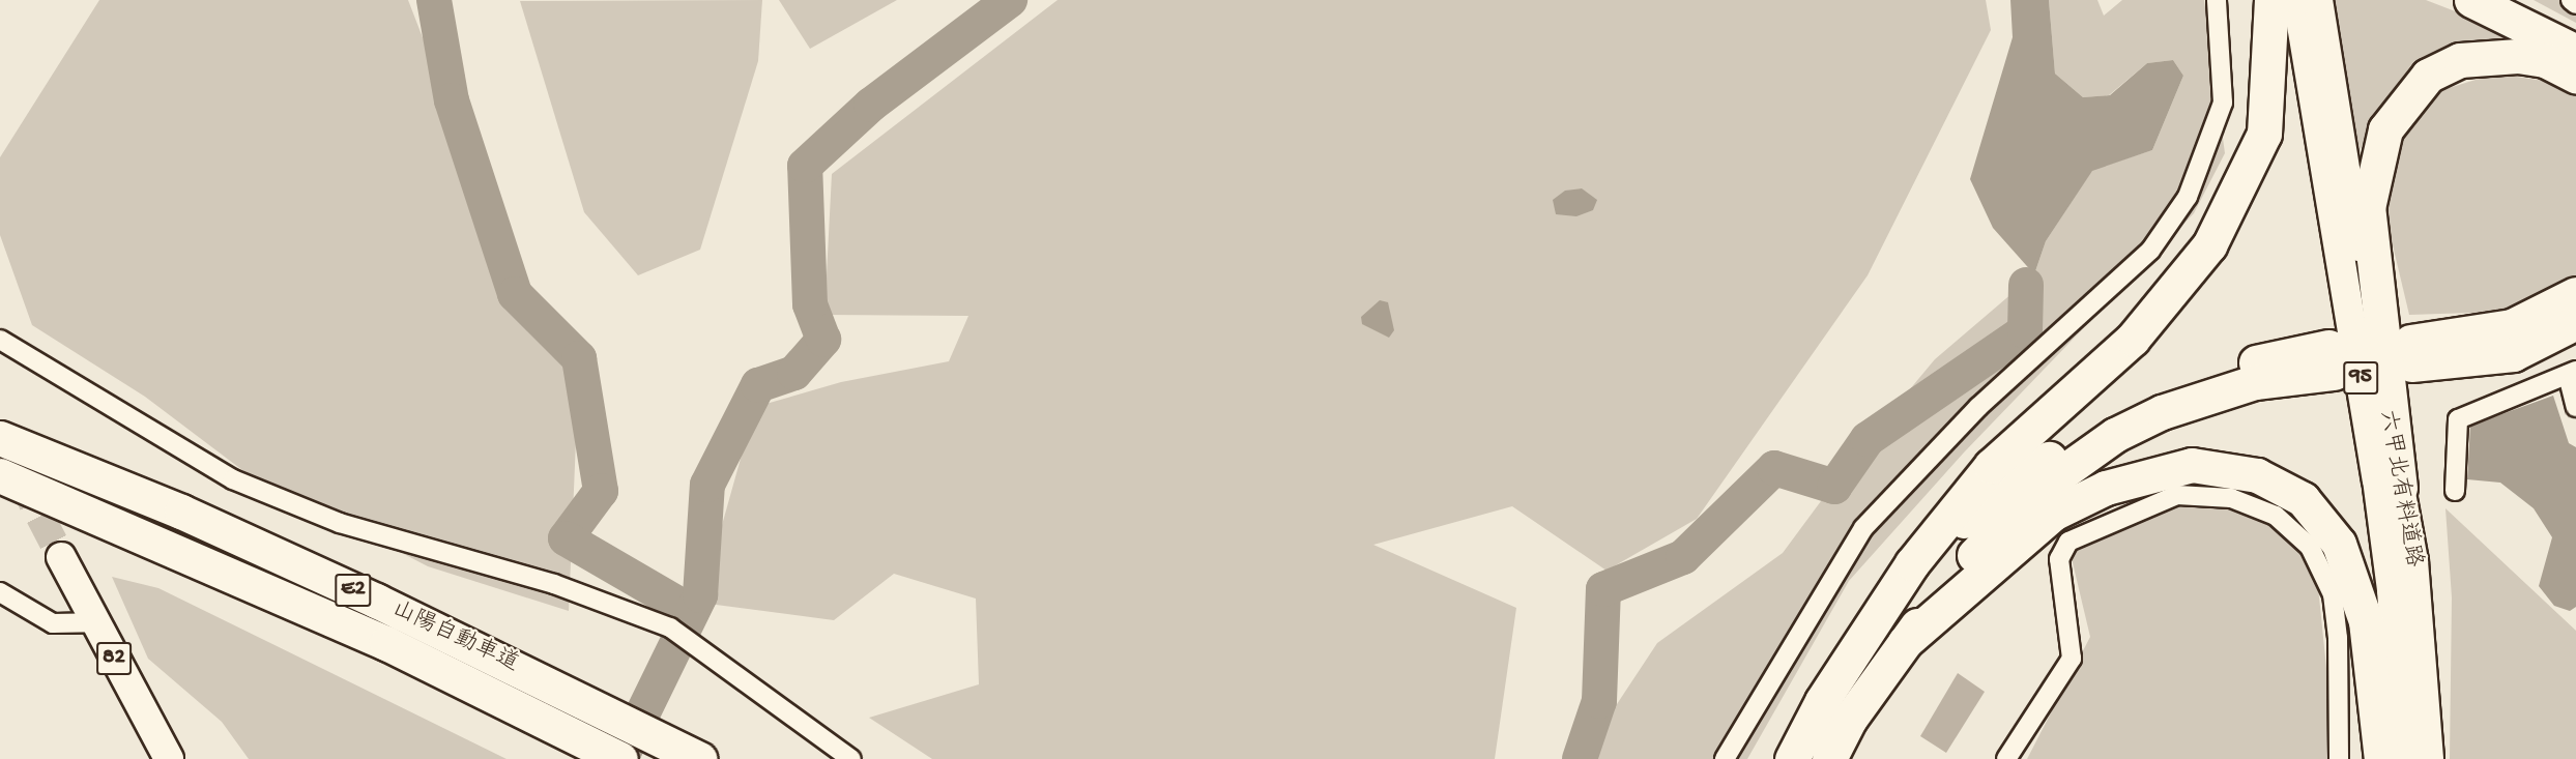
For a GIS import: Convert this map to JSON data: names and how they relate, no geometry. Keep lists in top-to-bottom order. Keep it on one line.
{"streets":{"highway":["E2","山陽自動車道"],"main road":["95","六甲北有料道路","82"]}}
